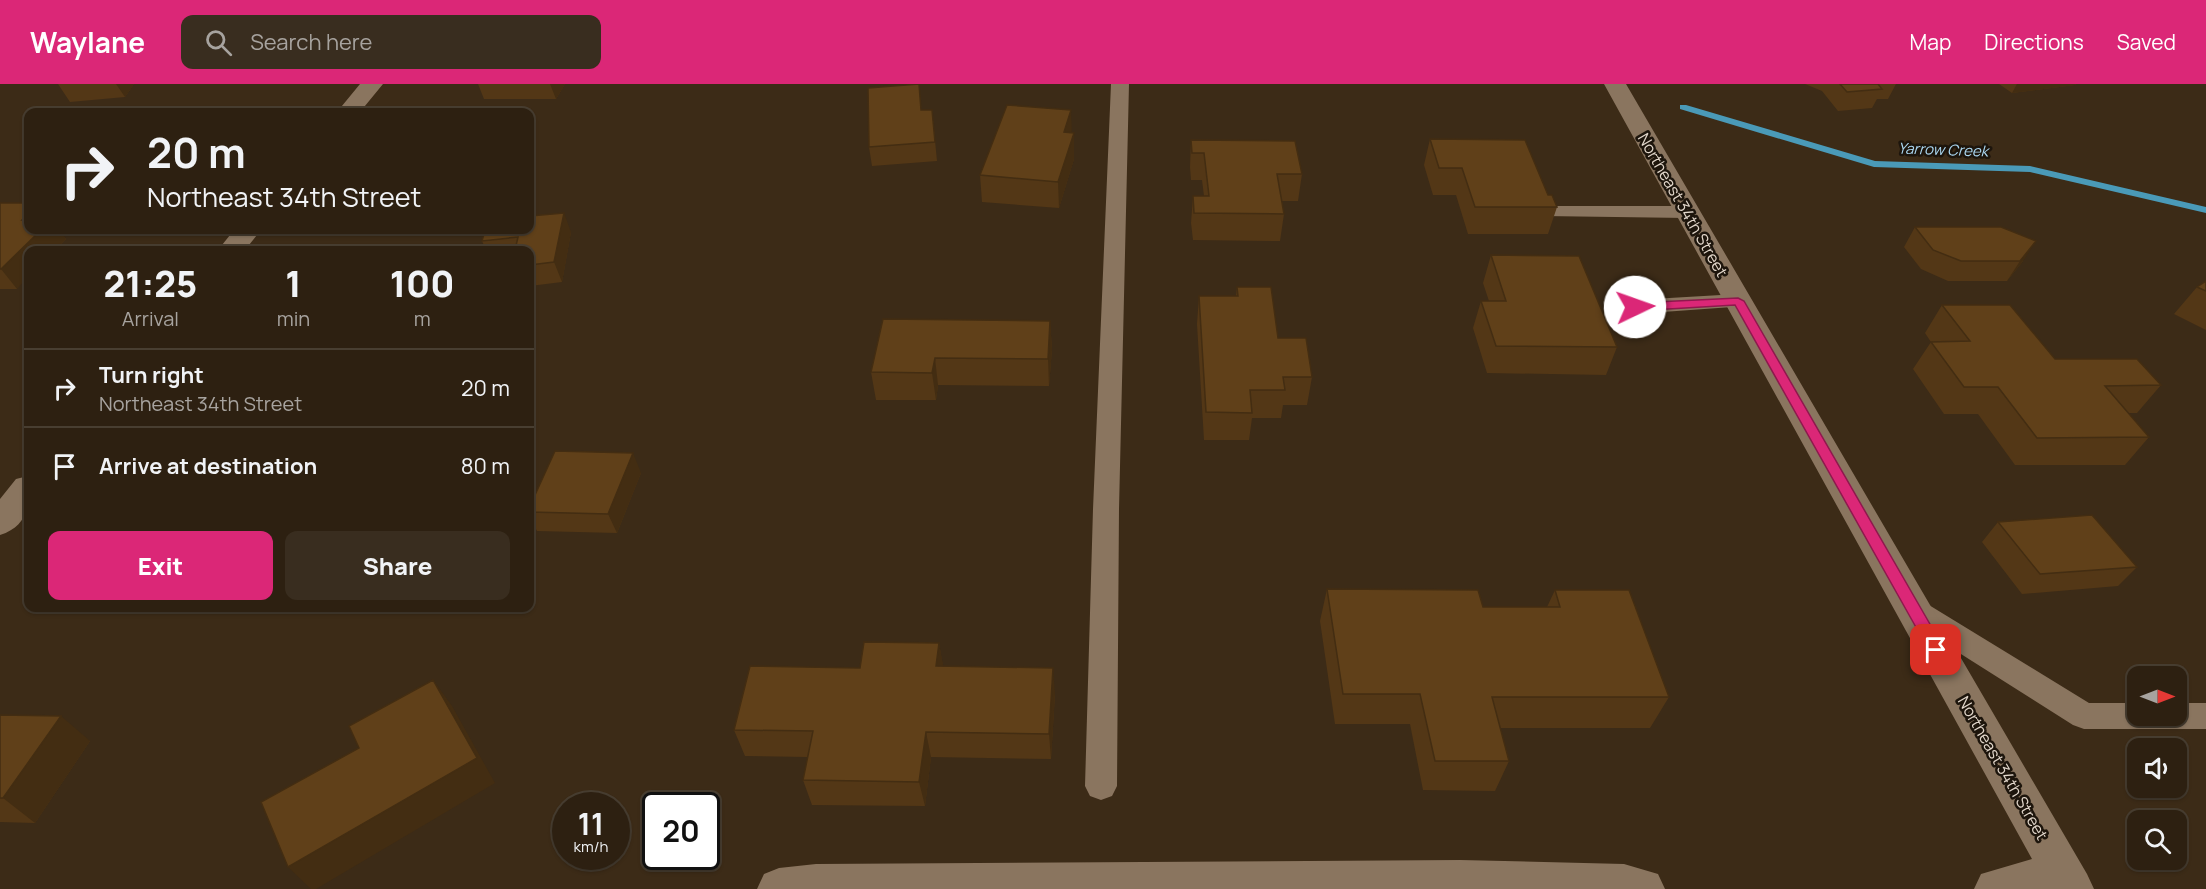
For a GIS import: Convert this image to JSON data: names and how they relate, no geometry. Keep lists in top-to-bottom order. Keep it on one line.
{"streets":{"street":["Northeast 34th Street"]},"water":["Yarrow Creek"],"north":"right","page":{"header":"Waylane","search":"Search here","nav":["Map","Directions","Saved"],"turn":["20 m","Northeast 34th Street"],"eta":["21:25","Arrival","1","min","100","m"],"list":[{"name":"Turn right","note":"Northeast 34th Street","value":"20 m"},{"name":"Arrive at destination","value":"80 m"}],"buttons":["Exit","Share"],"speed":"11 km/h","limit":"20"}}
